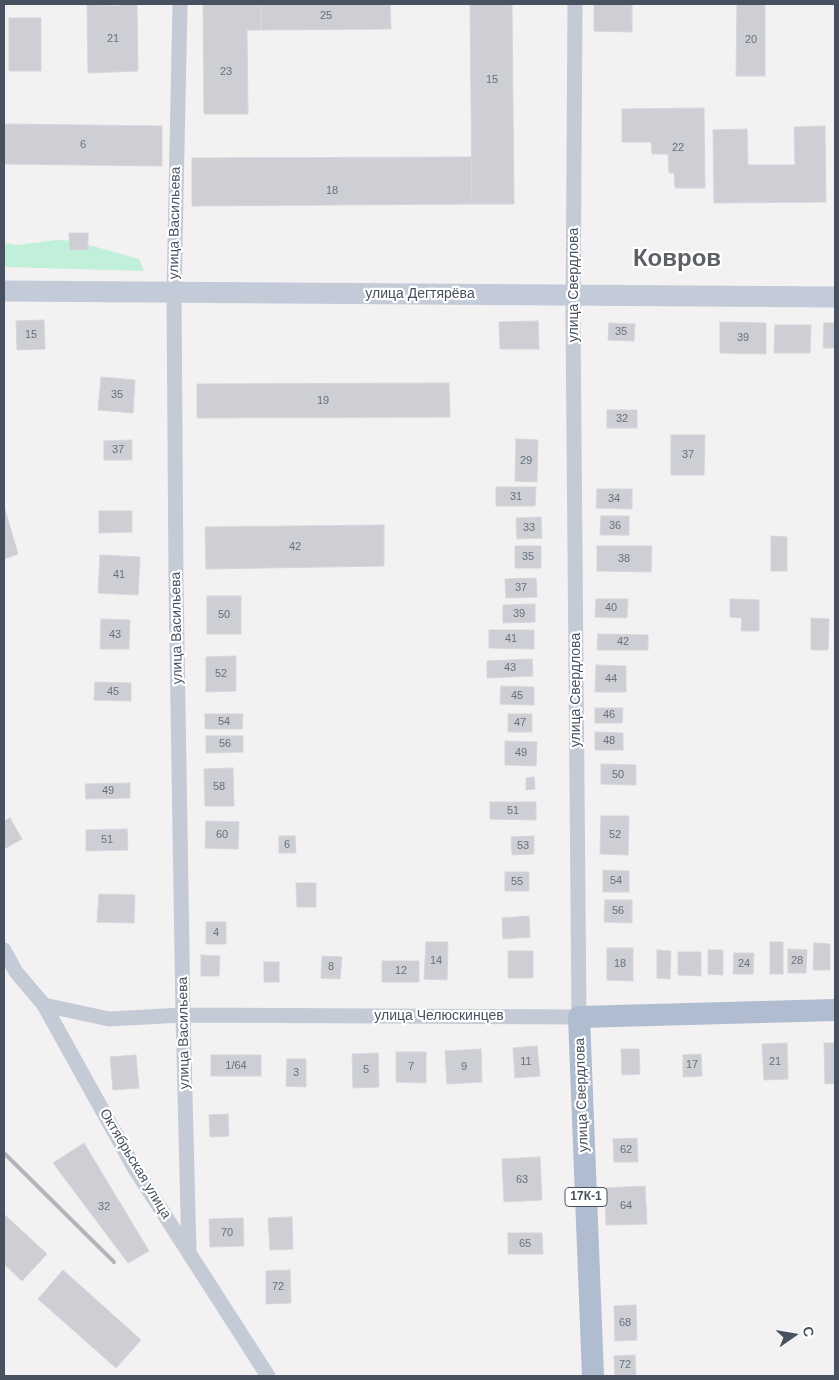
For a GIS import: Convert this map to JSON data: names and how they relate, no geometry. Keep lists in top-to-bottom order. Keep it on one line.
{"streets":{"main road":["улица Свердлова","улица Дегтярёва","улица Челюскинцев","17К-1"],"street":["улица Васильева","Октябрьская улица"]},"crossings":[["улица Васильева","улица Дегтярёва"],["улица Васильева","улица Челюскинцев"],["улица Васильева","Октябрьская улица"],["улица Свердлова","улица Дегтярёва"],["улица Свердлова","улица Челюскинцев"],["улица Челюскинцев","Октябрьская улица"]],"districts":["Ковров"],"house_numbers":["25","21","20","23","15","6","22","18","35","15","39","35","19","32","37","37","29","31","34","36","33","42","35","38","41","37","40","39","50","43","41","42","43","52","44","45","45","46","54","47","48","56","49","50","58","49","51","60","52","51","6","53","54","55","56","4","14","28","18","24","8","12","11","21","17","1/64","7","9","5","3","62","63","64","32","70","65","72","68","72"],"north":"right"}
